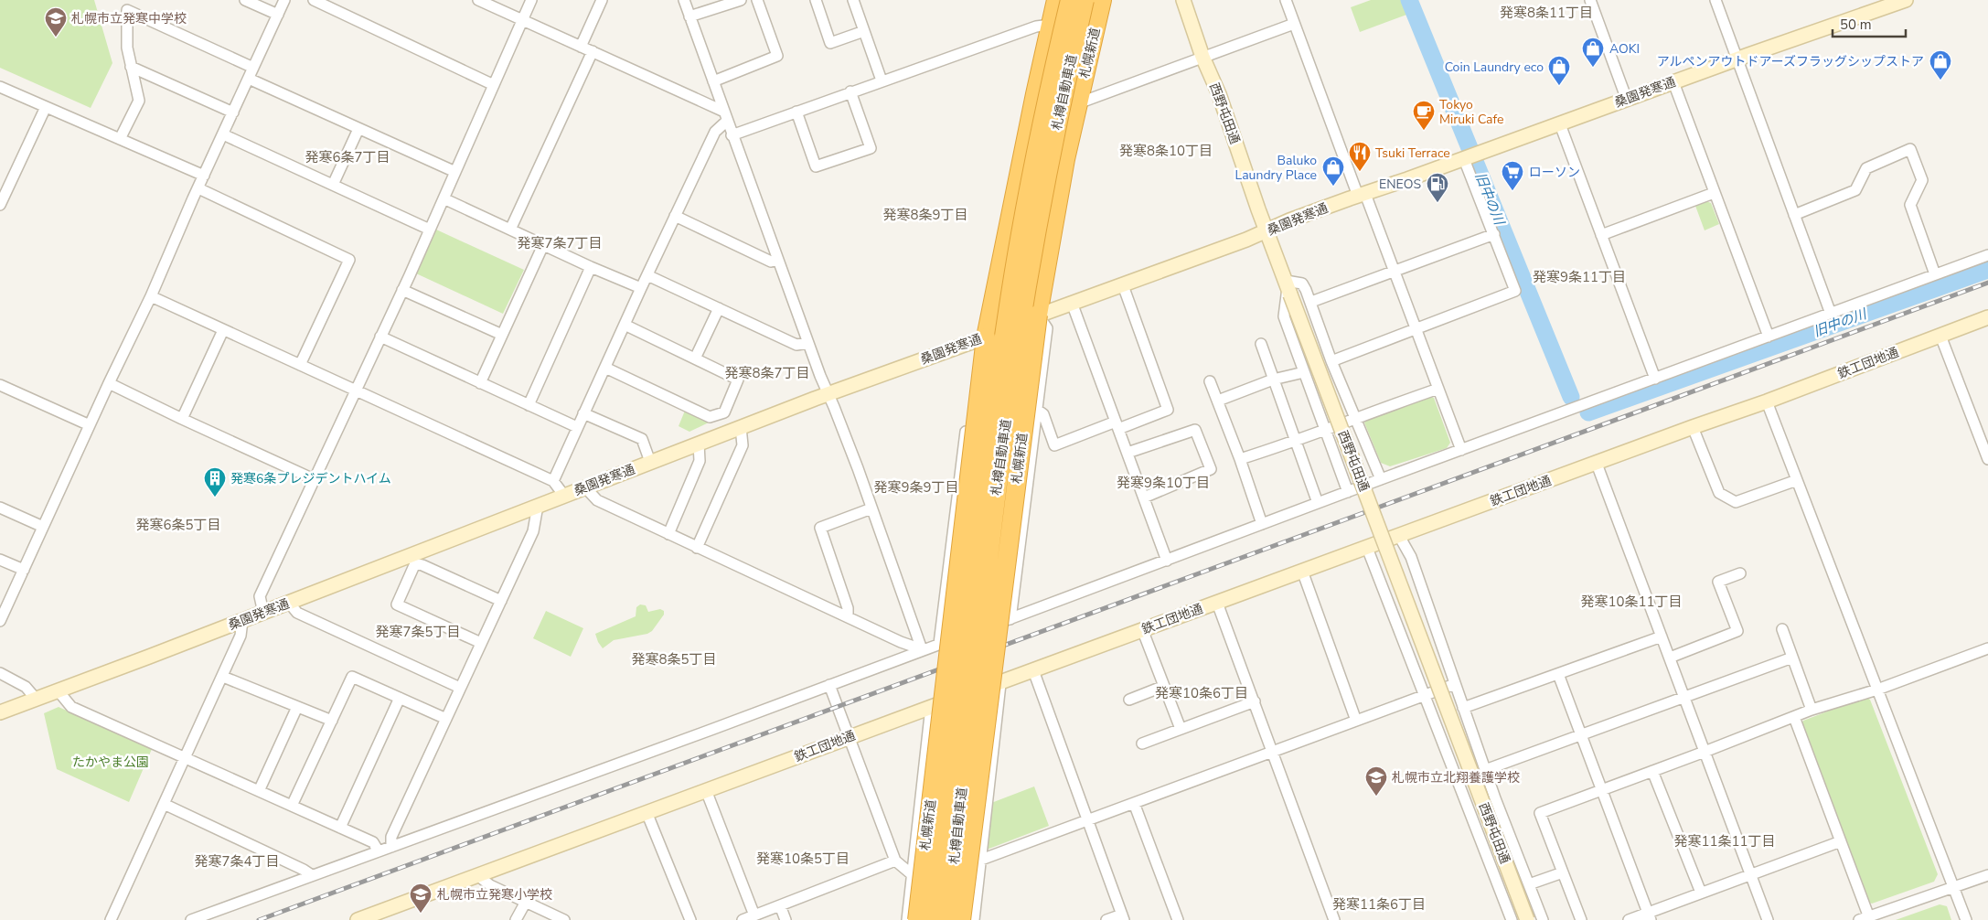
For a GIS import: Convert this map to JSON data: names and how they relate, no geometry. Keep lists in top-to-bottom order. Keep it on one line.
{"streets":{"highway":["札幌新道","札樽自動車道"],"street":["桑園発寒通","西野屯田通","鉄工団地通"]},"crossings":[["札幌新道","桑園発寒通"],["桑園発寒通","西野屯田通"]],"districts":["発寒8条11丁目","発寒8条10丁目","発寒6条7丁目","発寒8条9丁目","発寒7条7丁目","発寒9条11丁目","発寒8条7丁目","発寒9条10丁目","発寒9条9丁目","発寒6条5丁目","発寒10条11丁目","発寒7条5丁目","発寒8条5丁目","発寒10条6丁目","発寒11条11丁目","発寒10条5丁目","発寒7条4丁目","発寒11条6丁目"],"water":["旧中の川"],"parks":["たかやま公園"],"places":{"school or university":["札幌市立発寒中学校","札幌市立北翔養護学校","札幌市立発寒小学校"],"shop":["AOKI","アルペンアウトドアーズフラッグシップストア","Coin Laundry eco","Baluko Laundry Place"],"cafe":["Tokyo Miruki Cafe"],"restaurant":["Tsuki Terrace"],"supermarket":["ローソン"],"fuel station":["ENEOS"],"building":["発寒6条プレジデントハイム"]},"scale_bar":"50 m"}
